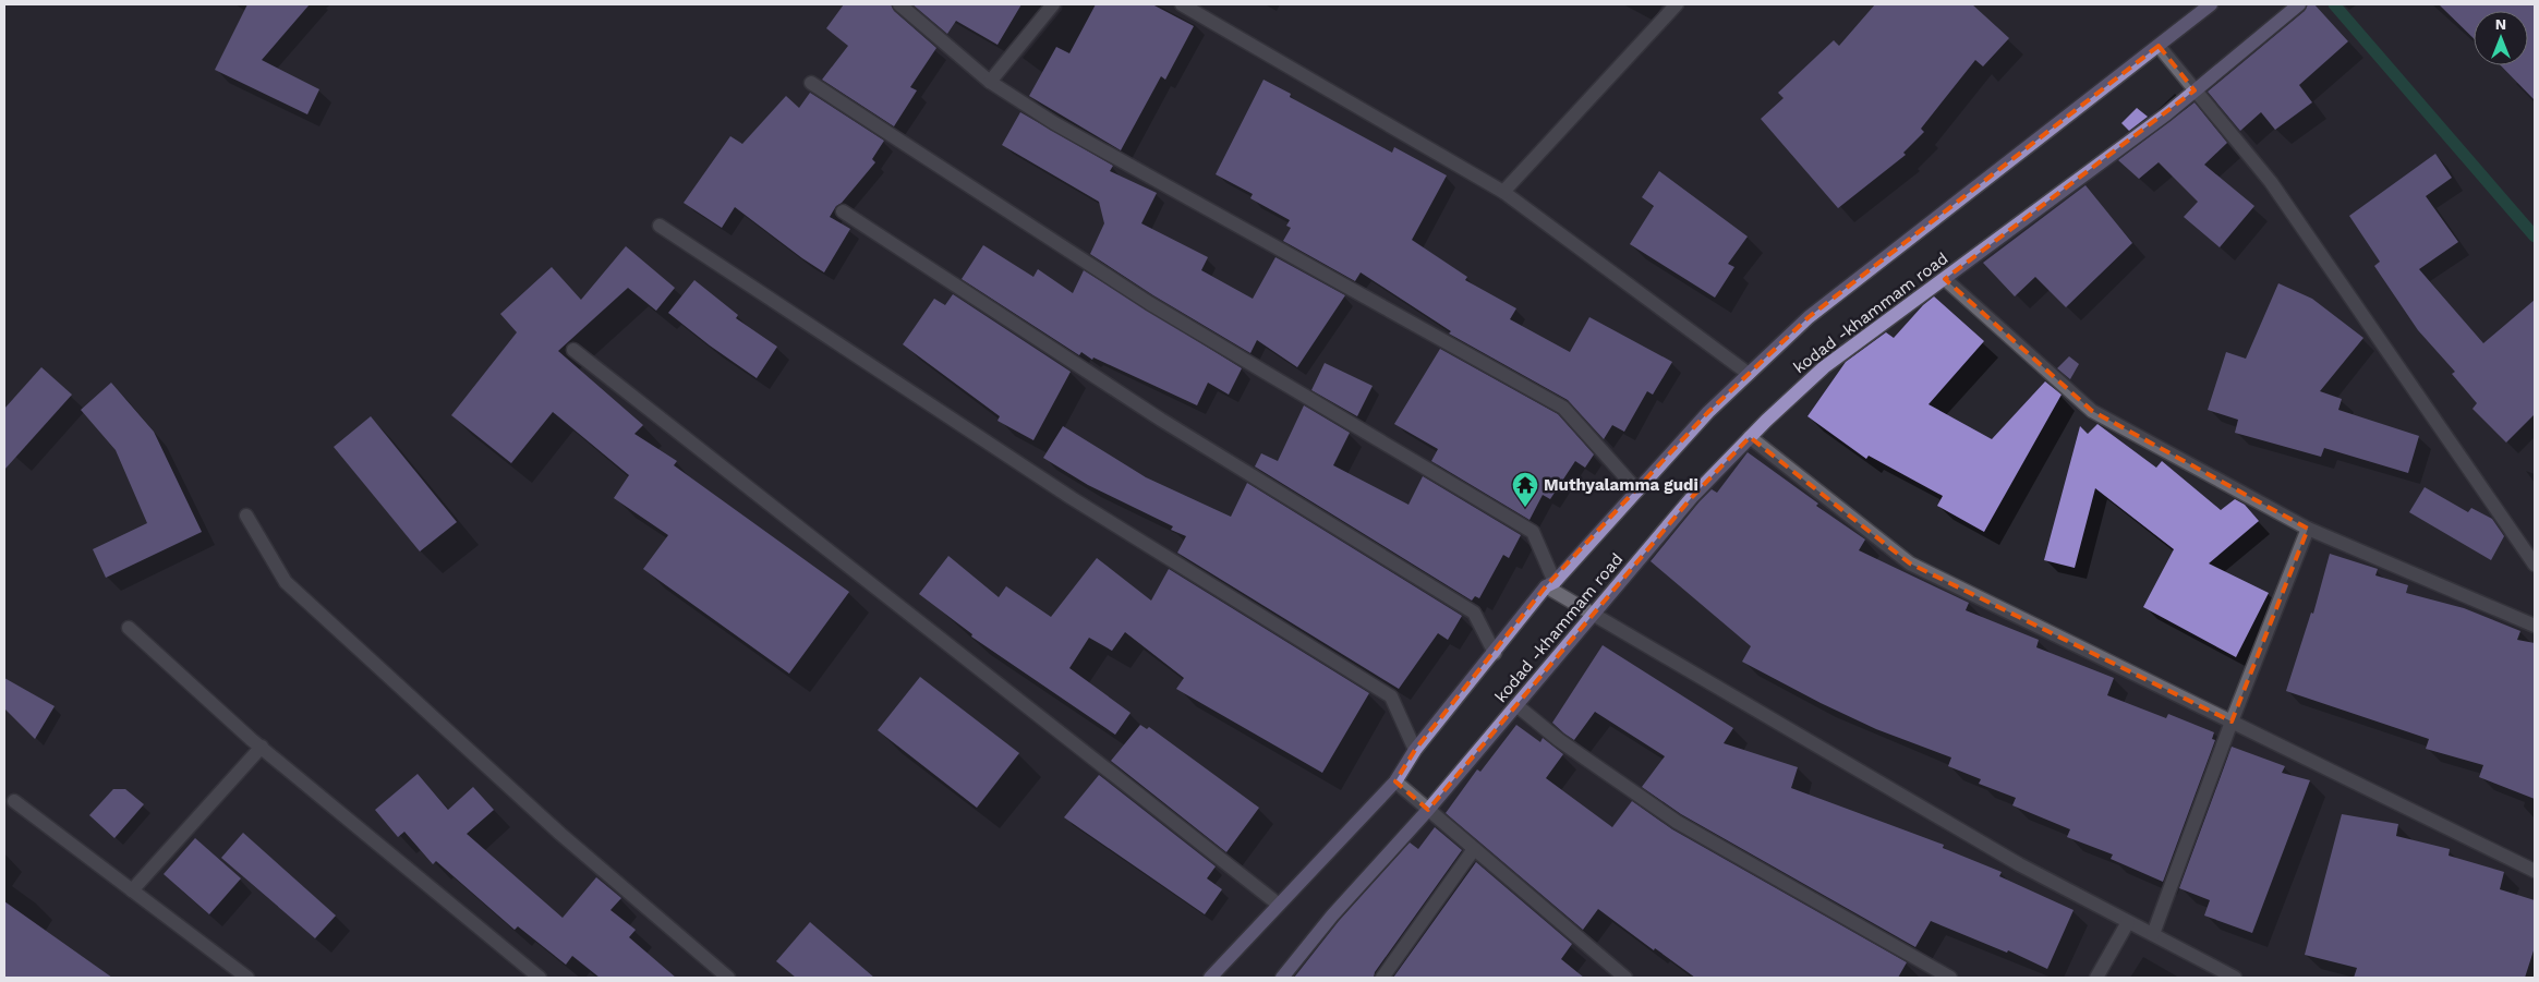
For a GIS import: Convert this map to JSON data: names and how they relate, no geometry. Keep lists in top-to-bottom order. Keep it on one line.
{"streets":{"main road":["kodad -khammam road"]},"places":{"temple":["Muthyalamma gudi"]},"north":"top"}
